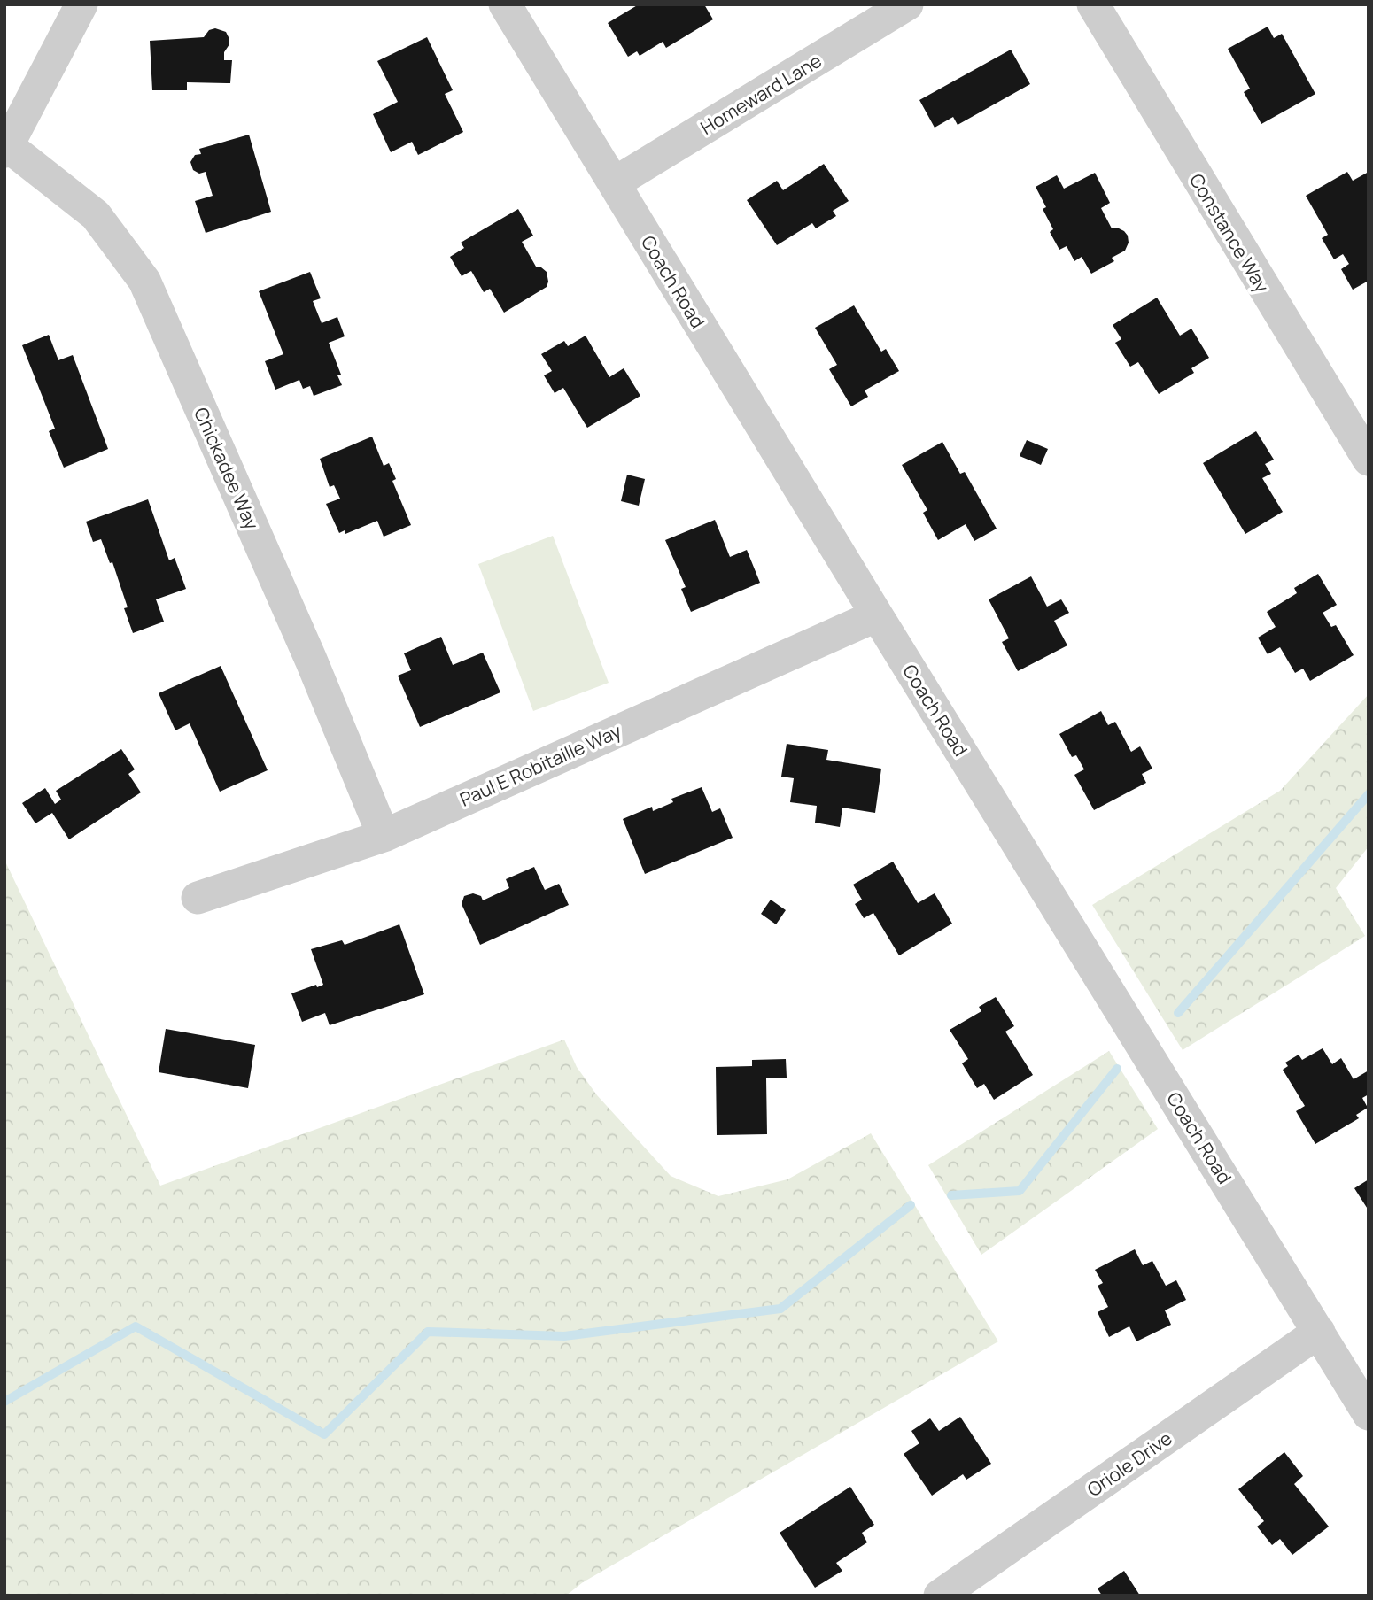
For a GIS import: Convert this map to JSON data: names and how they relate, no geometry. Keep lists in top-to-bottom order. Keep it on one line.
{"streets":{"street":["Homeward Lane","Constance Way","Coach Road","Chickadee Way","Paul E Robitaille Way","Oriole Drive"]},"crossings":[["Homeward Lane","Coach Road"],["Coach Road","Paul E Robitaille Way"],["Coach Road","Oriole Drive"],["Chickadee Way","Paul E Robitaille Way"]]}
